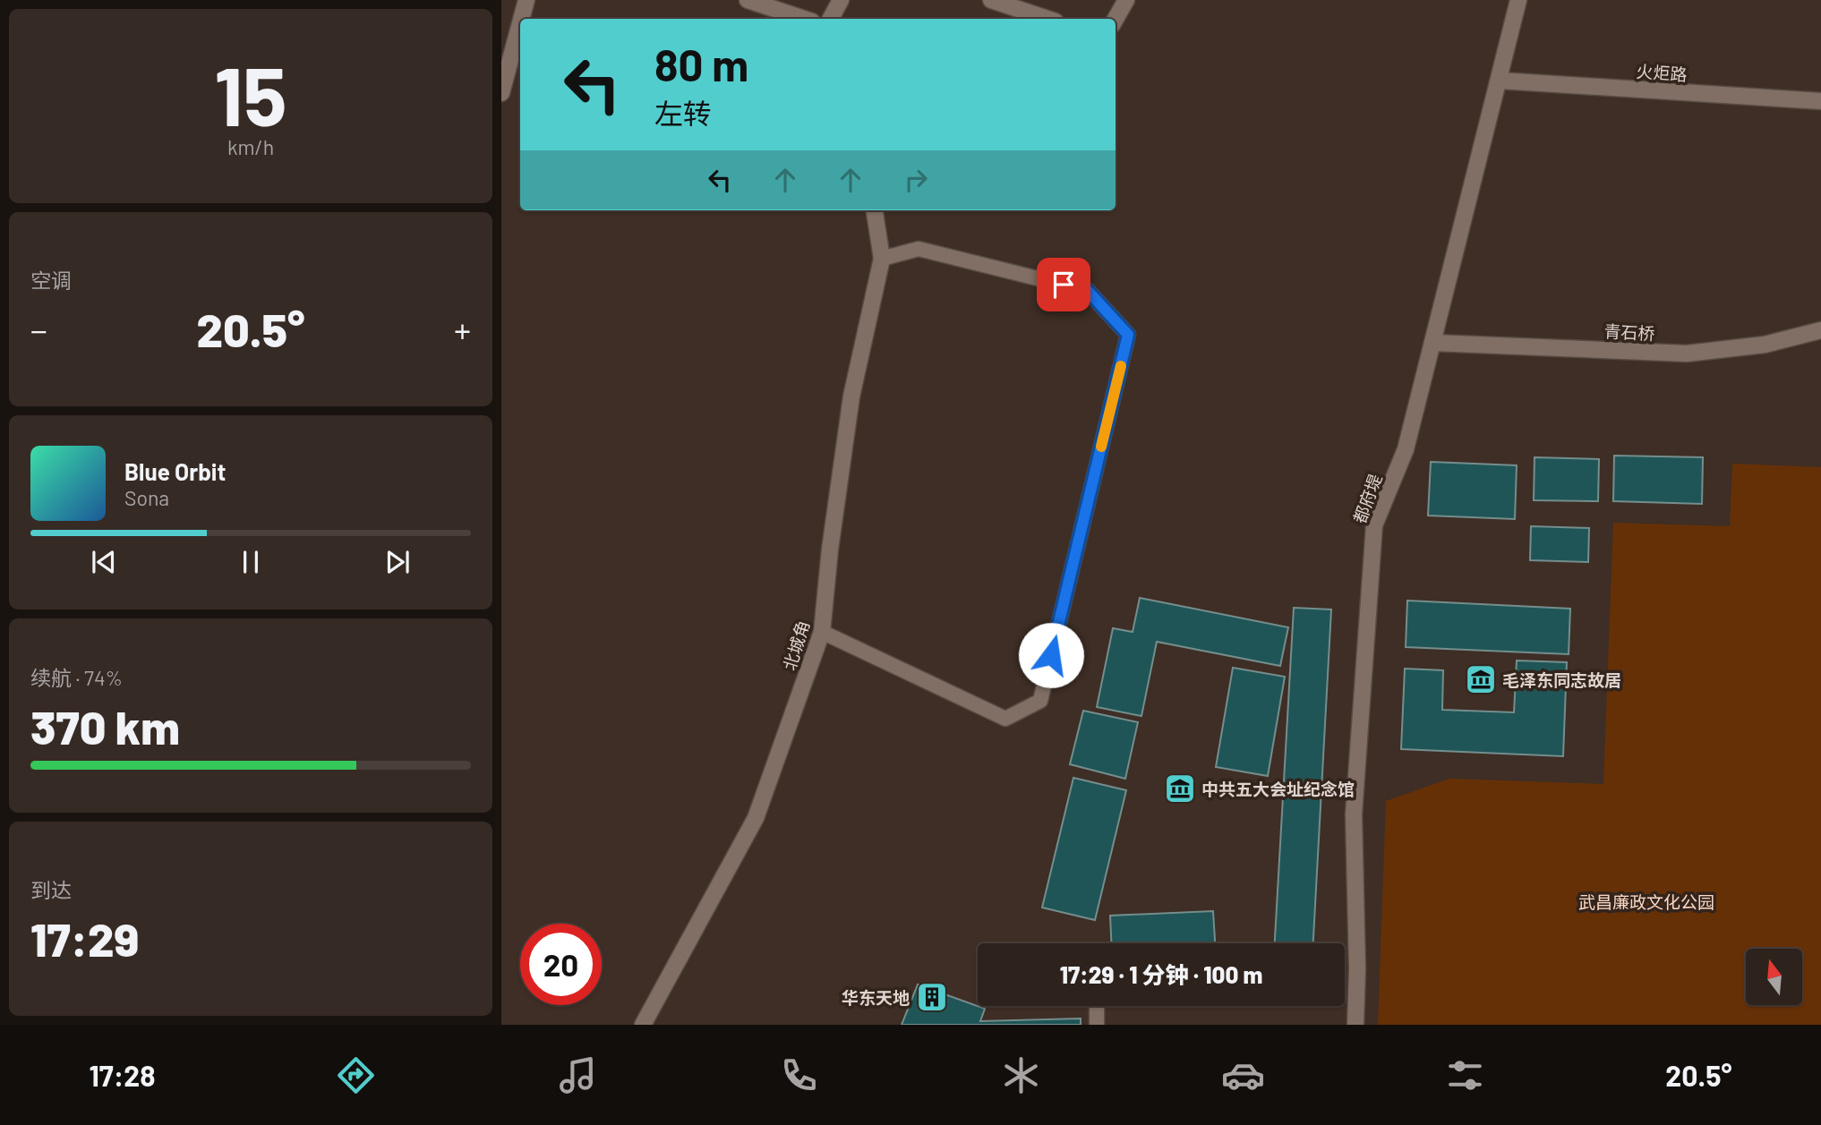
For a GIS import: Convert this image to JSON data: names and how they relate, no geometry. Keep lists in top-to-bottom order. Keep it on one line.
{"streets":{"street":["火炬路","青石桥","都府堤","北城角"]},"crossings":[["火炬路","都府堤"],["青石桥","都府堤"]],"parks":["武昌廉政文化公园"],"places":{"museum":["毛泽东同志故居","中共五大会址纪念馆"],"building":["华东天地"]},"north":"top","page":{"tile":[["15","km/h"],"空调",["续航 · 74%","370 km"],["到达","17:29"]],"turn":["80 m","左转"],"heat":["−","20.5°","+"],"song":["Blue Orbit","Sona"],"limit":"20","trip":"17:29 · 1 分钟 · 100 m","tabs":["17:28","20.5°"]}}
